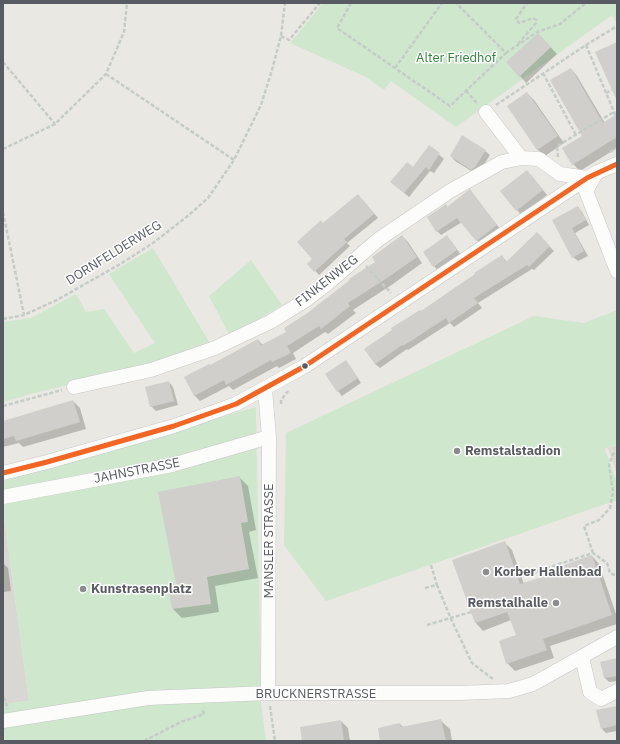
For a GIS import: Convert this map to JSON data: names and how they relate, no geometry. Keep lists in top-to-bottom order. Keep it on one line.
{"streets":{"street":["FINKENWEG","JAHNSTRASSE","MANSLER STRASSE","BRUCKNERSTRASSE"],"path":["DORNFELDERWEG"]},"crossings":[["JAHNSTRASSE","MANSLER STRASSE"],["MANSLER STRASSE","BRUCKNERSTRASSE"]],"parks":["Alter Friedhof"],"places":["Remstalstadion","Korber Hallenbad","Kunstrasenplatz","Remstalhalle"]}
